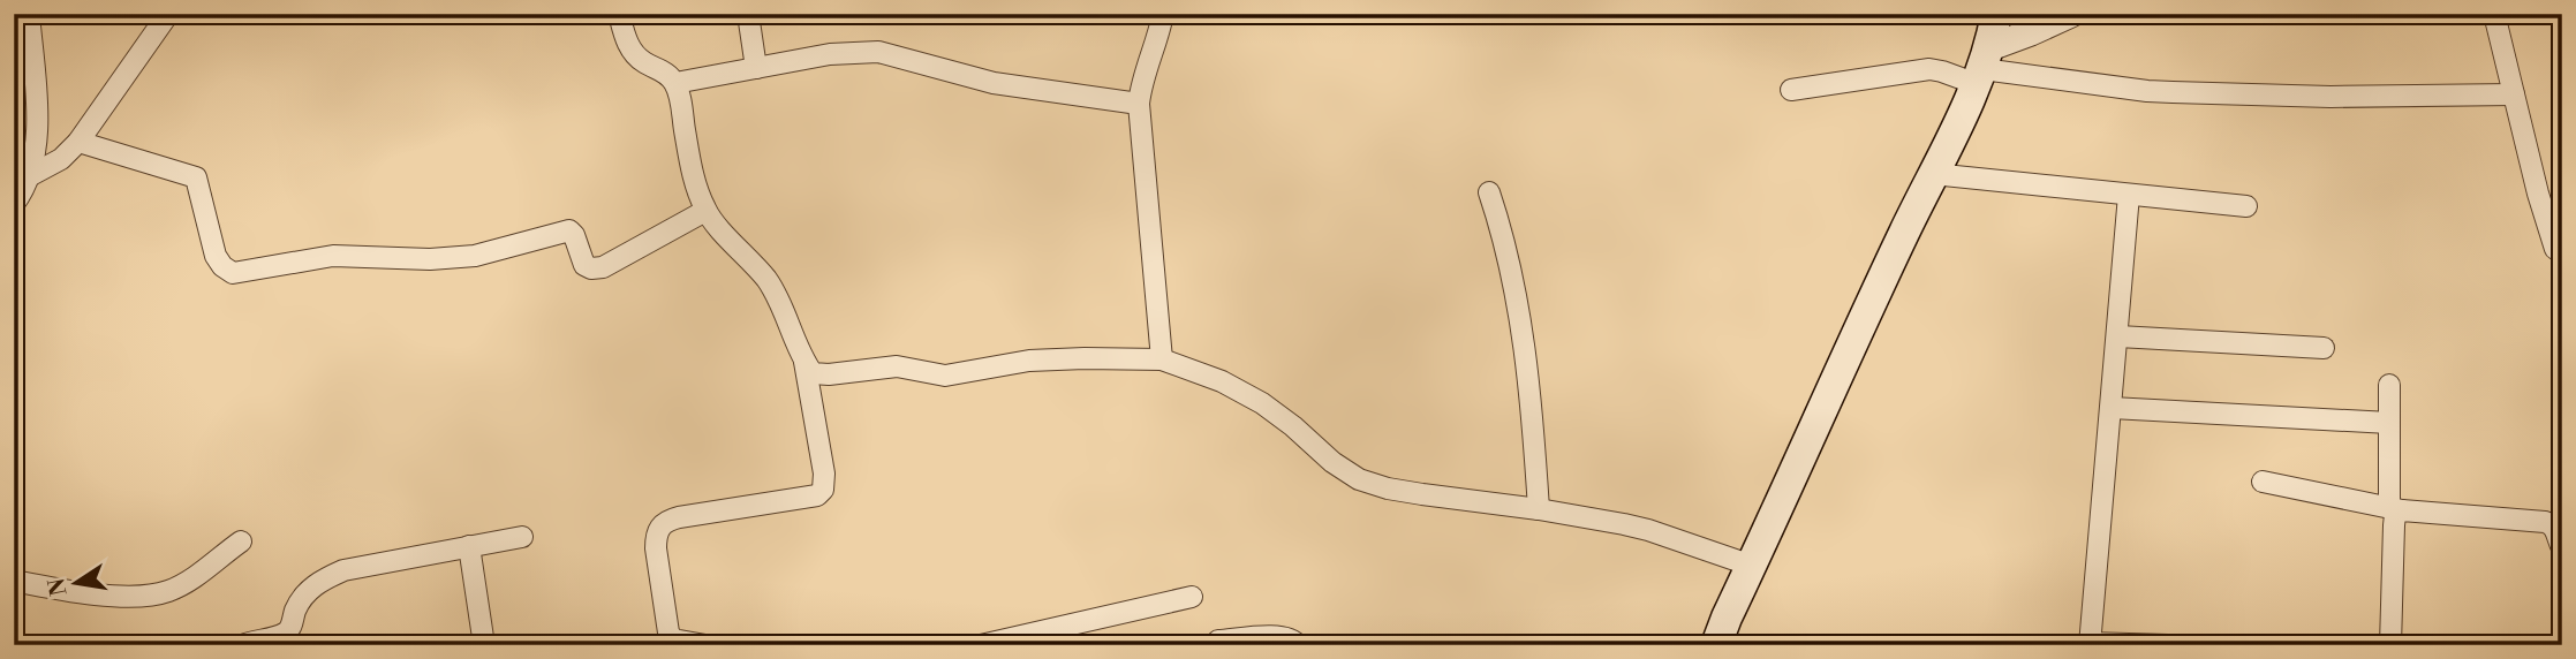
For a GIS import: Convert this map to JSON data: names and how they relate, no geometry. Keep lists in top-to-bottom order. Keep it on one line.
{"north":"left"}
